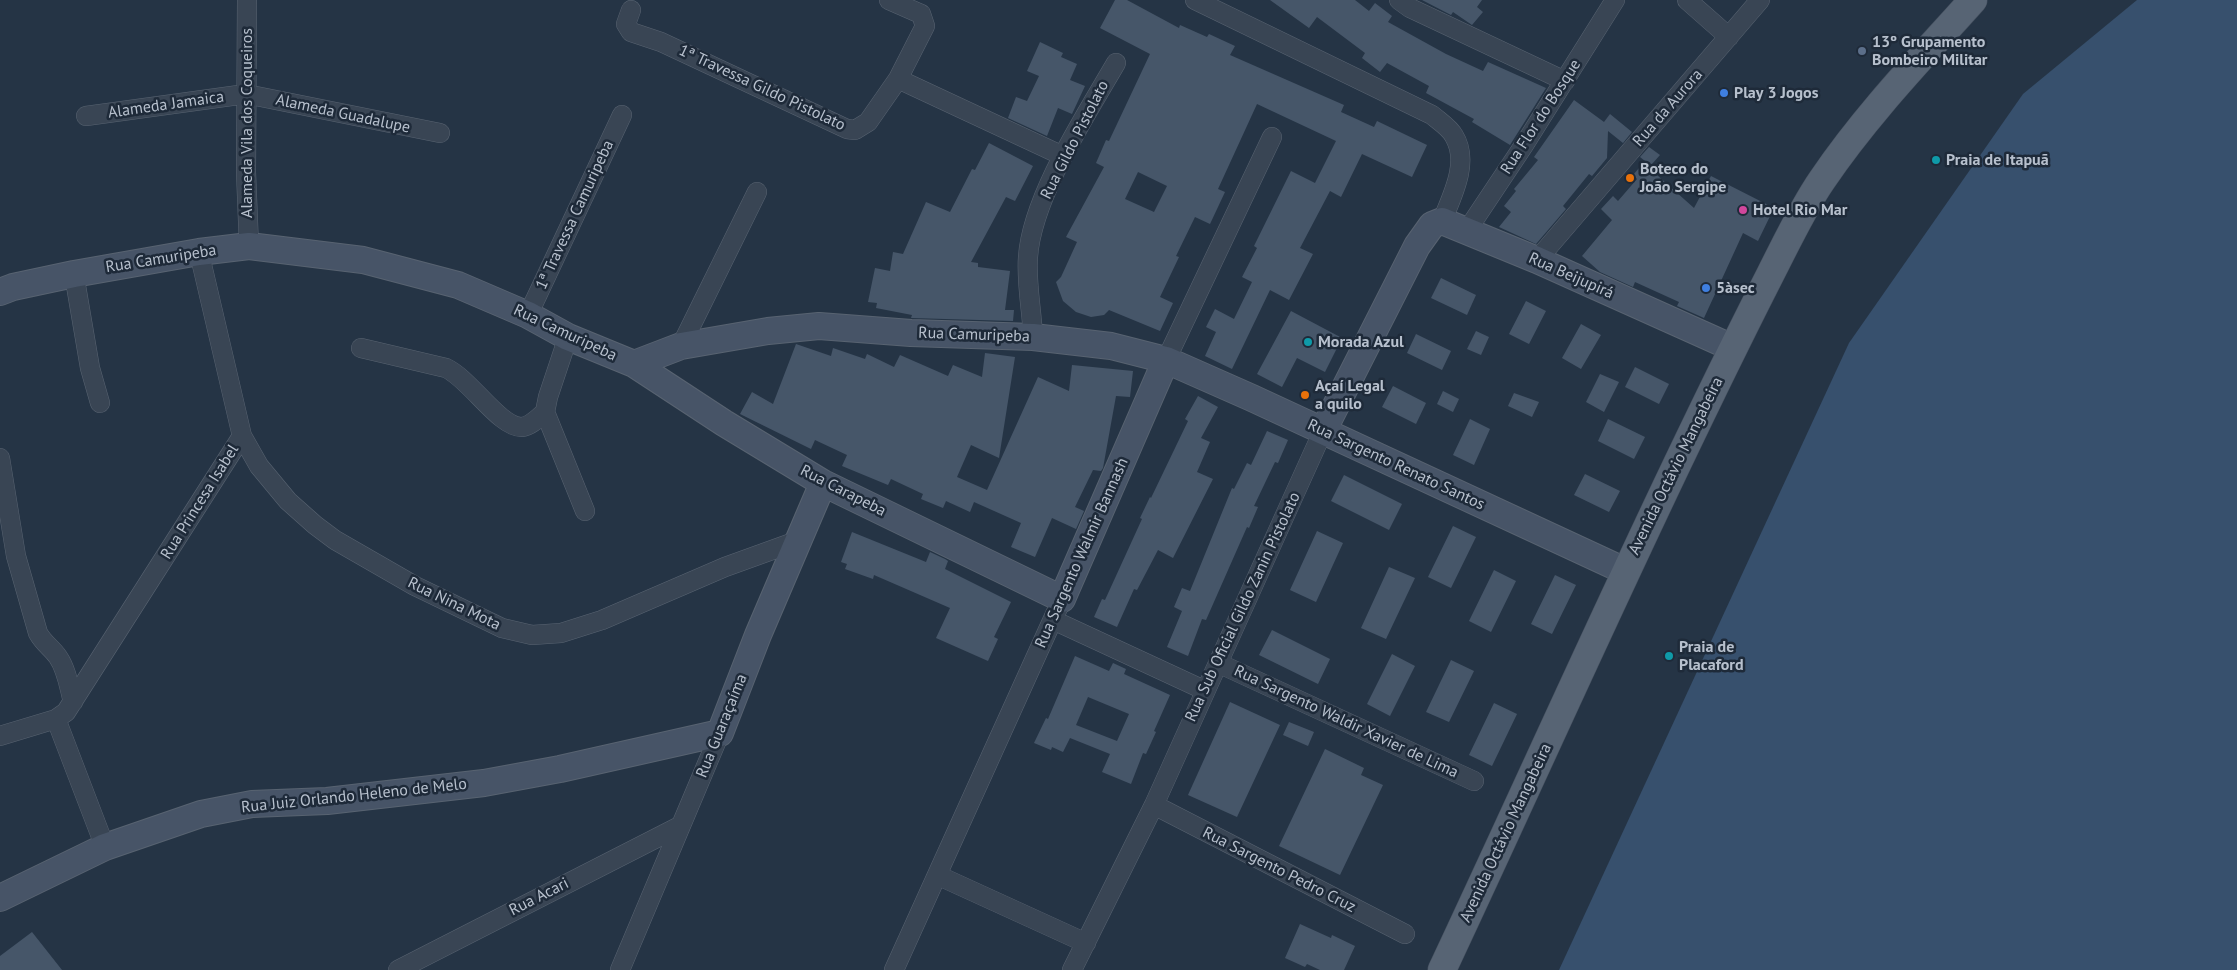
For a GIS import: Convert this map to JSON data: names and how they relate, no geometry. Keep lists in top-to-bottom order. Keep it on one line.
{"streets":{"main road":["Rua Camuripeba","Rua Beijupirá","Rua Sargento Renato Santos","Avenida Octávio Mangabeira","Rua Carapeba","Rua Sargento Walmir Bannash","Rua Sub Oficial Gildo Zanin Pistolato","Rua Guaraçaíma","Rua Juiz Orlando Heleno de Melo"],"street":["1ª Travessa Gildo Pistolato","Alameda Jamaica","Rua da Aurora","Alameda Guadalupe","Rua Flor do Bosque","Alameda Vila dos Coqueiros","Rua Gildo Pistolato","1ª Travessa Camuripeba","Rua Princesa Isabel","Rua Nina Mota","Rua Sargento Waldir Xavier de Lima","Rua Sargento Pedro Cruz","Rua Acari"]},"crossings":[["Alameda Jamaica","Alameda Guadalupe"],["Alameda Jamaica","Alameda Vila dos Coqueiros"],["Rua da Aurora","Rua Beijupirá"],["Alameda Guadalupe","Alameda Vila dos Coqueiros"],["Rua Flor do Bosque","Rua Beijupirá"],["Alameda Vila dos Coqueiros","Rua Camuripeba"],["Rua Gildo Pistolato","Rua Camuripeba"],["1ª Travessa Camuripeba","Rua Camuripeba"],["Rua Camuripeba","Rua Sargento Renato Santos"],["Rua Camuripeba","Rua Carapeba"],["Rua Camuripeba","Rua Princesa Isabel"],["Rua Camuripeba","Rua Sargento Walmir Bannash"],["Rua Beijupirá","Avenida Octávio Mangabeira"],["Rua Beijupirá","Rua Sub Oficial Gildo Zanin Pistolato"],["Rua Sargento Renato Santos","Avenida Octávio Mangabeira"],["Rua Sargento Renato Santos","Rua Sargento Walmir Bannash"],["Rua Sargento Renato Santos","Rua Sub Oficial Gildo Zanin Pistolato"],["Rua Carapeba","Rua Sargento Walmir Bannash"],["Rua Carapeba","Rua Sub Oficial Gildo Zanin Pistolato"],["Rua Carapeba","Rua Guaraçaíma"],["Rua Princesa Isabel","Rua Nina Mota"],["Rua Nina Mota","Rua Guaraçaíma"],["Rua Sub Oficial Gildo Zanin Pistolato","Rua Sargento Waldir Xavier de Lima"],["Rua Sub Oficial Gildo Zanin Pistolato","Rua Sargento Pedro Cruz"],["Rua Guaraçaíma","Rua Juiz Orlando Heleno de Melo"],["Rua Guaraçaíma","Rua Acari"]],"places":["13º Grupamento Bombeiro Militar","Play 3 Jogos","Praia de Itapuã","Boteco do João Sergipe","Hotel Rio Mar","5àsec","Morada Azul","Açaí Legal a quilo","Praia de Placaford"]}
